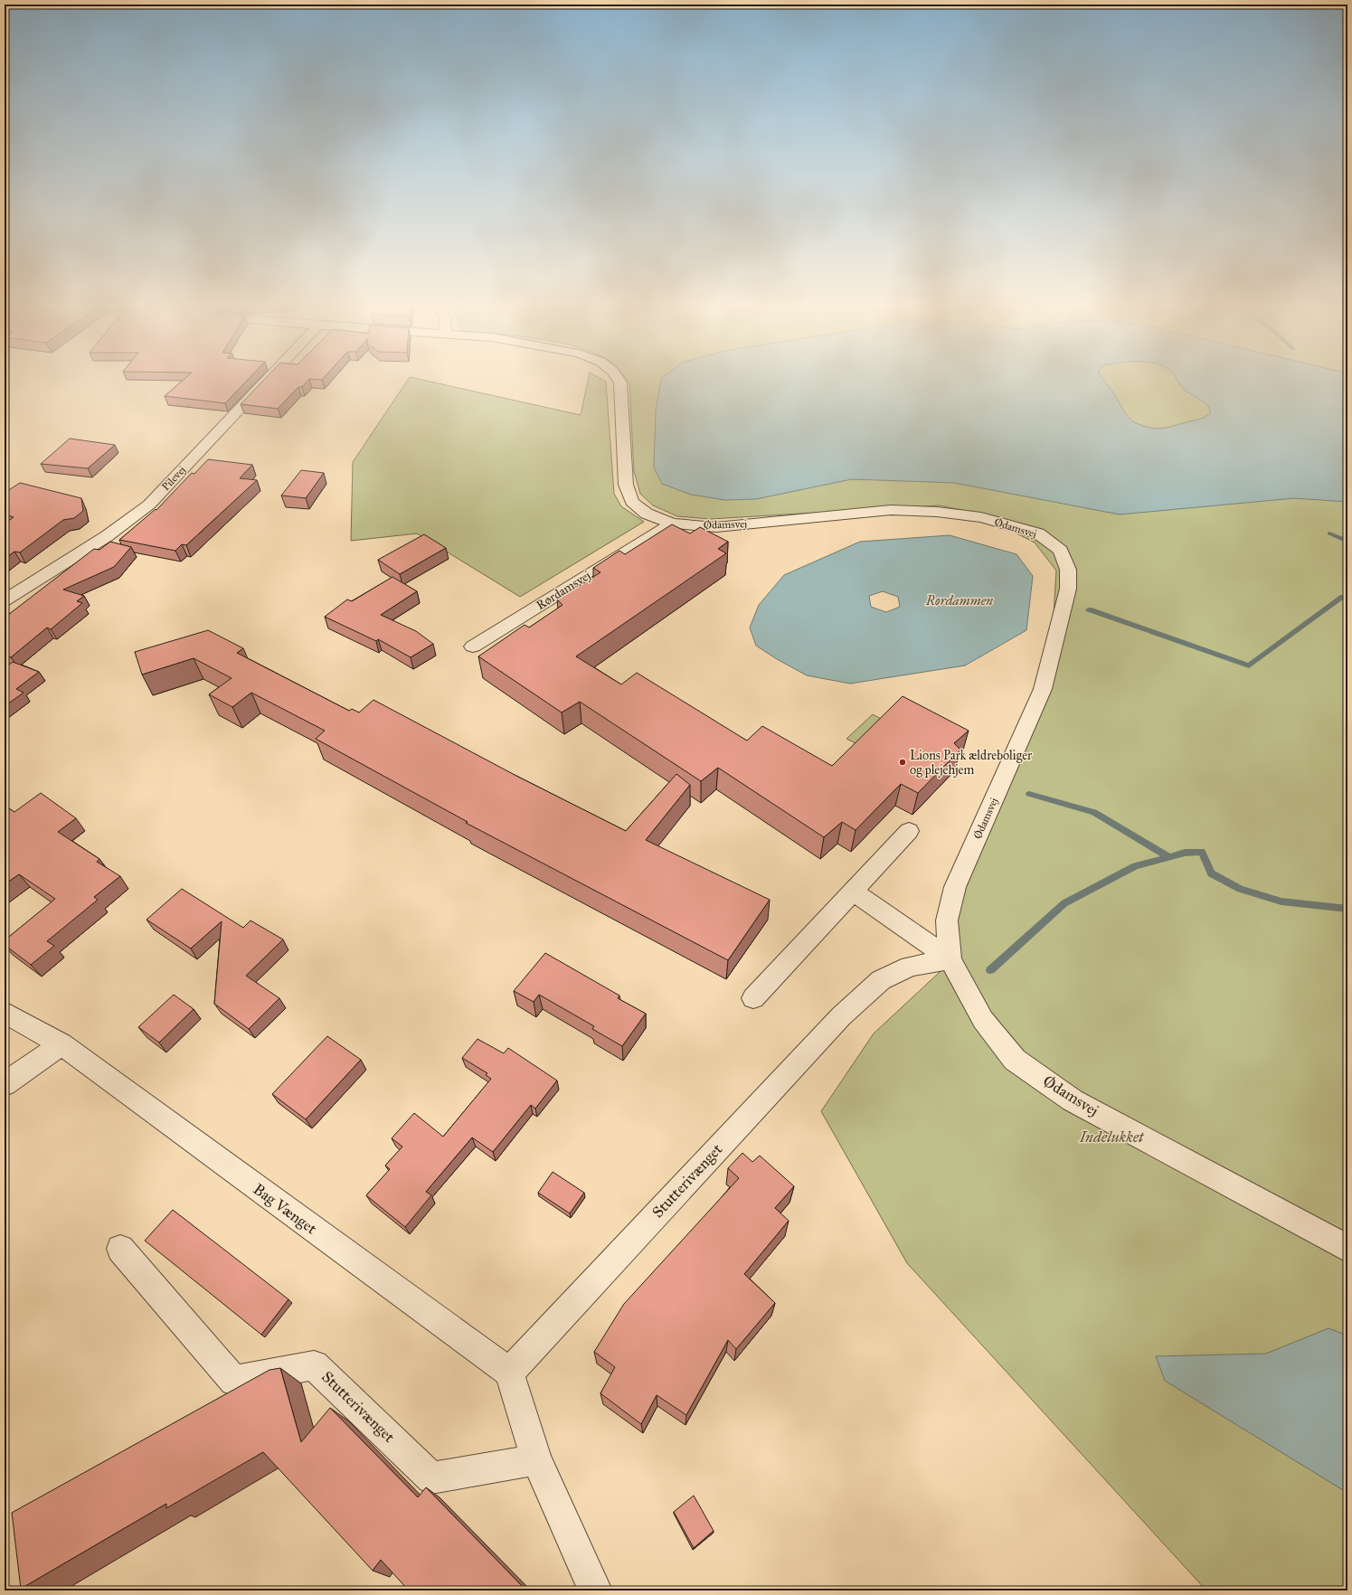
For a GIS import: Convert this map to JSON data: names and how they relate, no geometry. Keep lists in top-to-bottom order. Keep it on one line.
{"streets":{"street":["Pilevej","Ødamsvej","Rørdamsvej","Stutterivænget","Bag Vænget"]},"crossings":[["Ødamsvej","Rørdamsvej"],["Ødamsvej","Stutterivænget"],["Stutterivænget","Bag Vænget"]],"water":["Rørdammen"],"parks":["Indelukket"],"places":["Lions Park ældreboliger og plejehjem"]}
